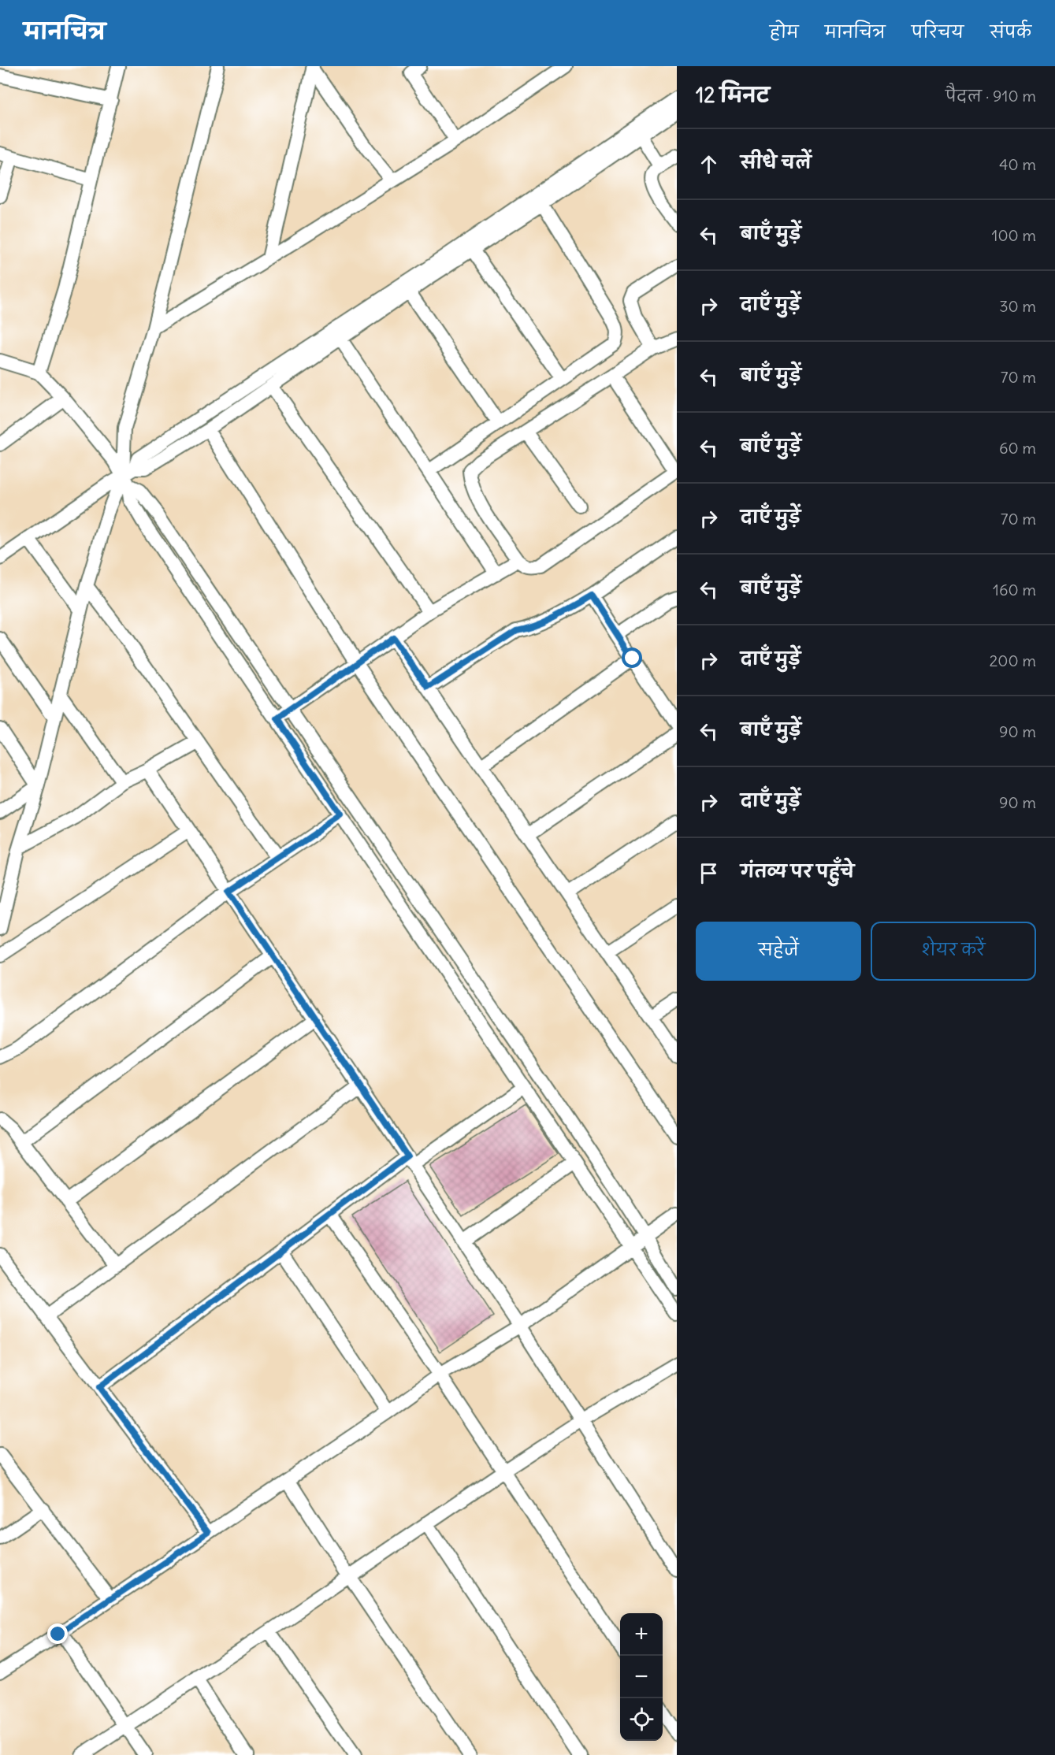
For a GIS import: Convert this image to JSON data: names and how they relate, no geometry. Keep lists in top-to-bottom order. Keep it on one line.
{"page":{"header":"मानचित्र","nav":["होम","मानचित्र","परिचय","संपर्क"],"heading":["12 मिनट","पैदल · 910 m"],"list":[["सीधे चलें","40 m"],["बाएँ मुड़ें","100 m"],["दाएँ मुड़ें","30 m"],["बाएँ मुड़ें","70 m"],["बाएँ मुड़ें","60 m"],["दाएँ मुड़ें","70 m"],["बाएँ मुड़ें","160 m"],["दाएँ मुड़ें","200 m"],["बाएँ मुड़ें","90 m"],["दाएँ मुड़ें","90 m"],"गंतव्य पर पहुँचे"],"buttons":["सहेजें","शेयर करें"],"map_buttons":["+","−"]}}
